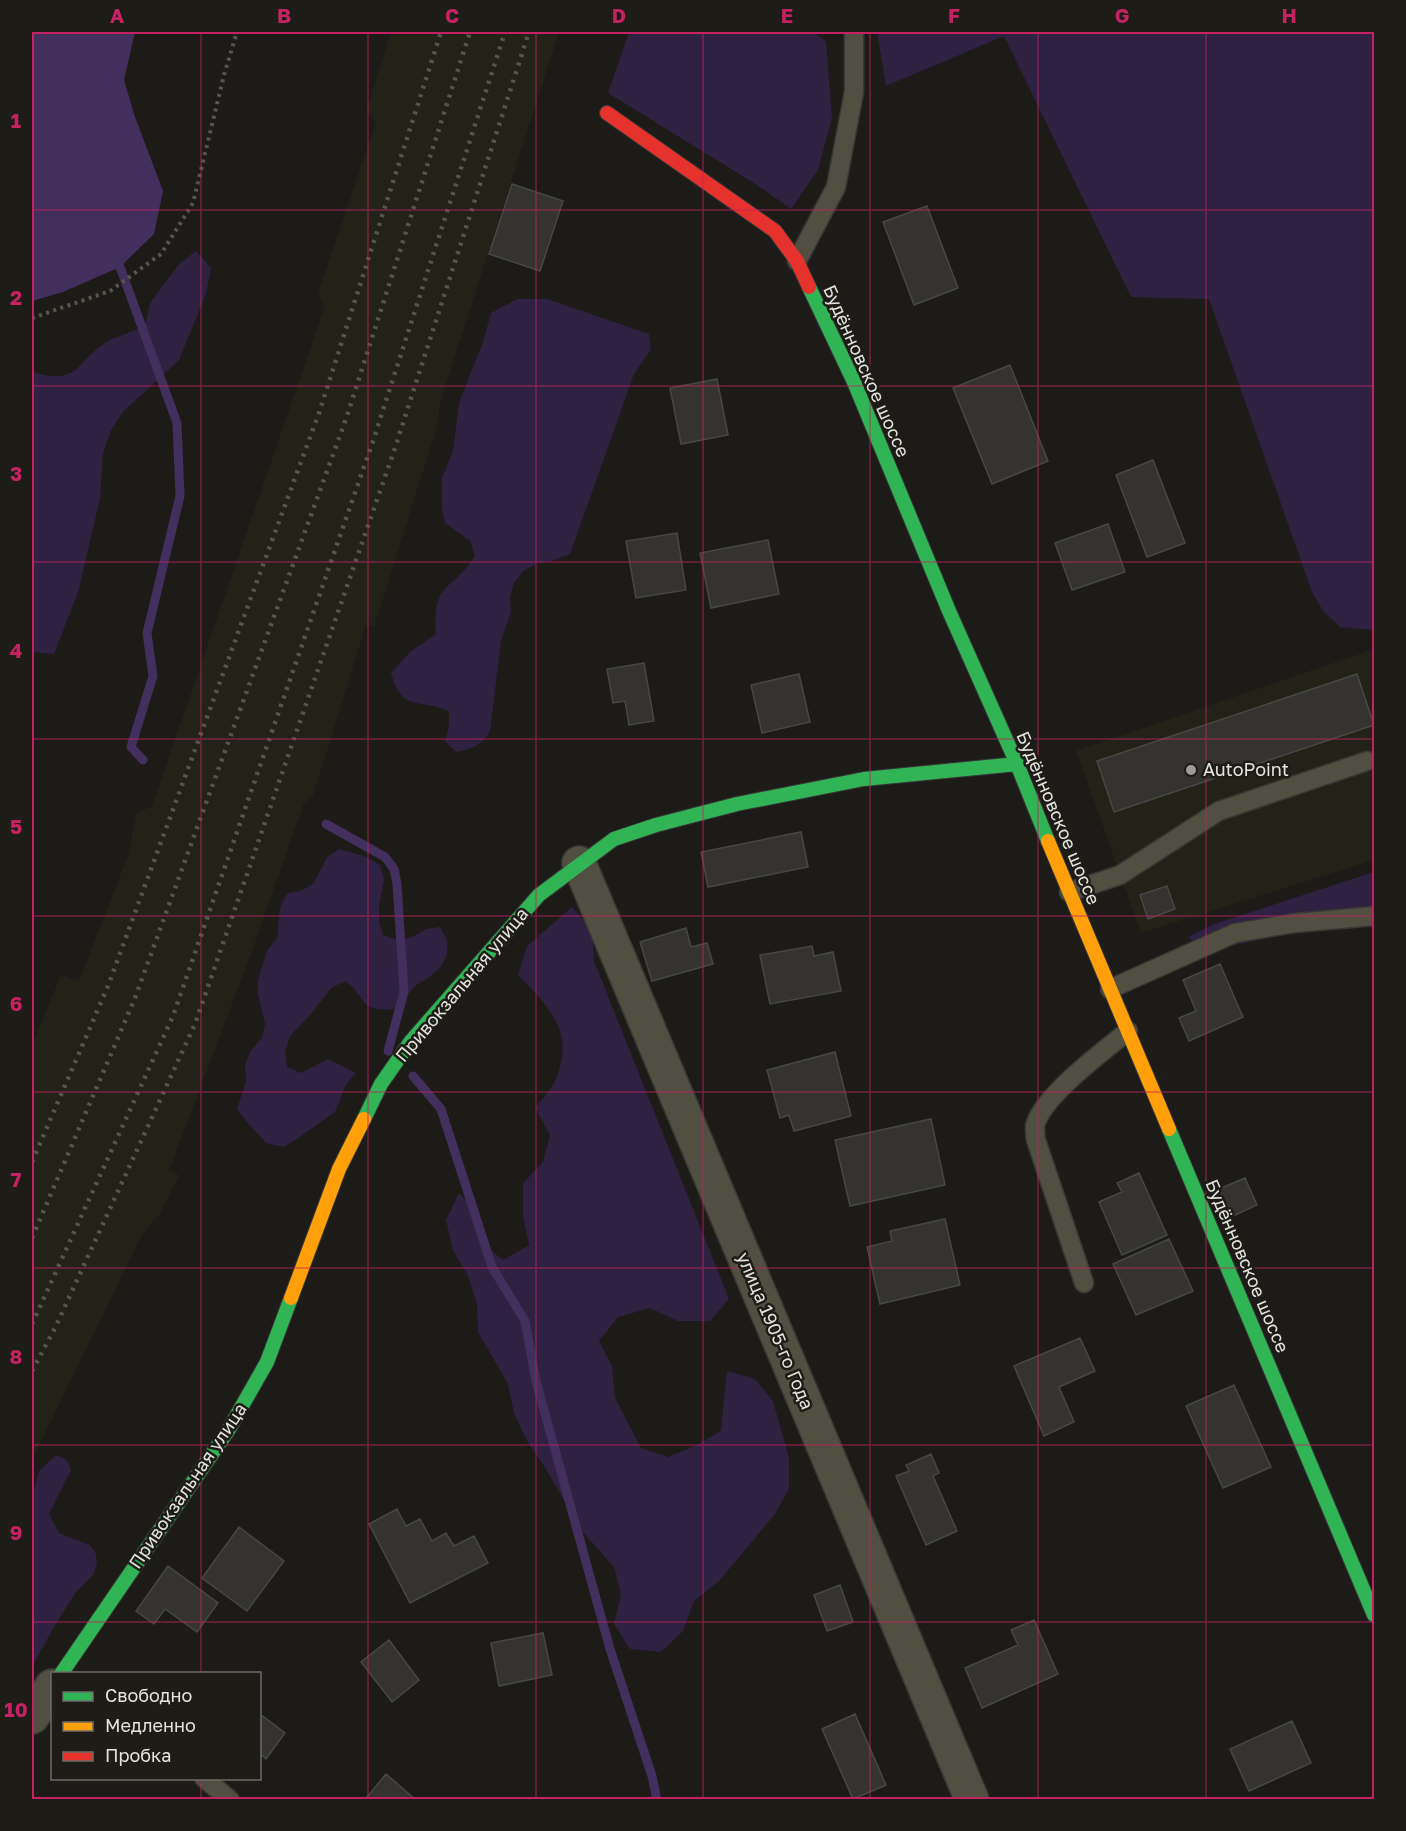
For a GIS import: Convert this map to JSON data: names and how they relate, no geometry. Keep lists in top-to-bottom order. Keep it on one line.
{"streets":{"street":["Будённовское шоссе","Привокзальная улица","улица 1905-го Года"]},"crossings":[["Будённовское шоссе","Привокзальная улица"],["Привокзальная улица","улица 1905-го Года"]],"places":["AutoPoint"],"legend":["Свободно","Медленно","Пробка"],"grid":{"columns":["A","B","C","D","E","F","G","H"],"rows":["1","2","3","4","5","6","7","8","9","10"]}}
